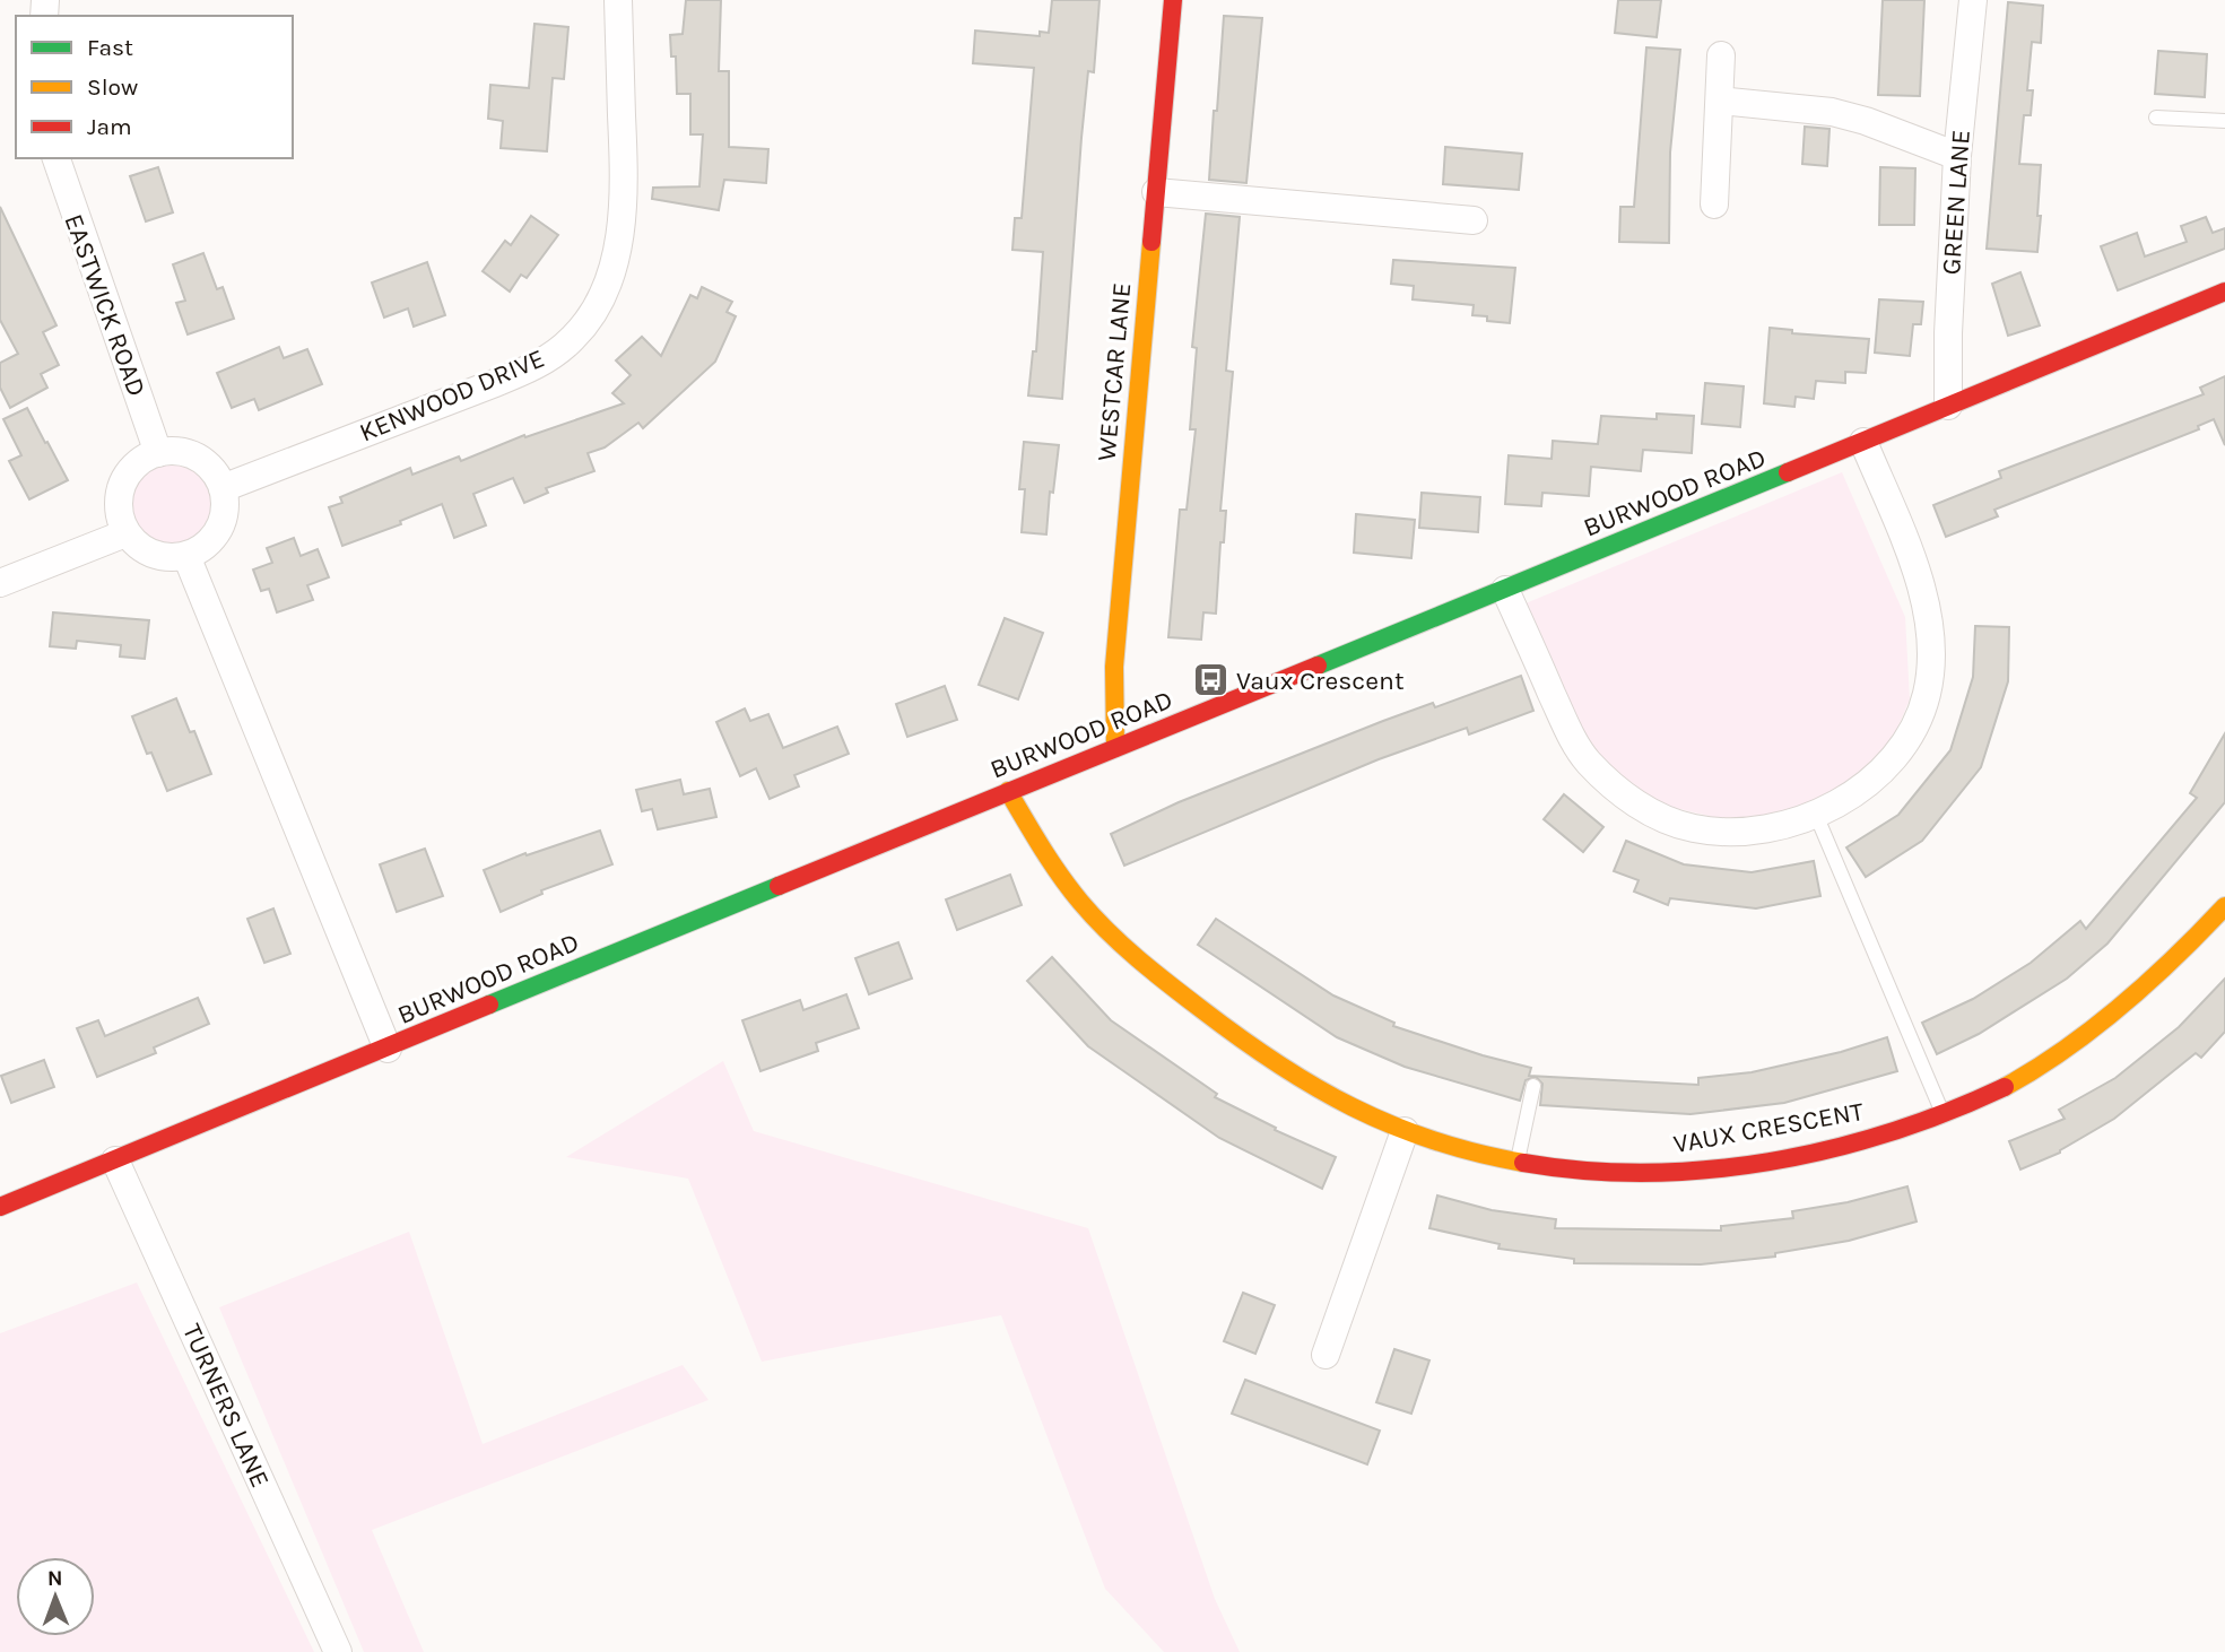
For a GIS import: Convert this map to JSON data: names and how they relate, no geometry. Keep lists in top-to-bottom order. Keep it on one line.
{"streets":{"street":["GREEN LANE","EASTWICK ROAD","WESTCAR LANE","KENWOOD DRIVE","BURWOOD ROAD","VAUX CRESCENT","TURNERS LANE"]},"crossings":[["GREEN LANE","BURWOOD ROAD"],["EASTWICK ROAD","KENWOOD DRIVE"],["WESTCAR LANE","BURWOOD ROAD"],["BURWOOD ROAD","VAUX CRESCENT"],["BURWOOD ROAD","TURNERS LANE"]],"places":{"bus stop":["Vaux Crescent"]},"legend":["Fast","Slow","Jam"],"north":"top"}
